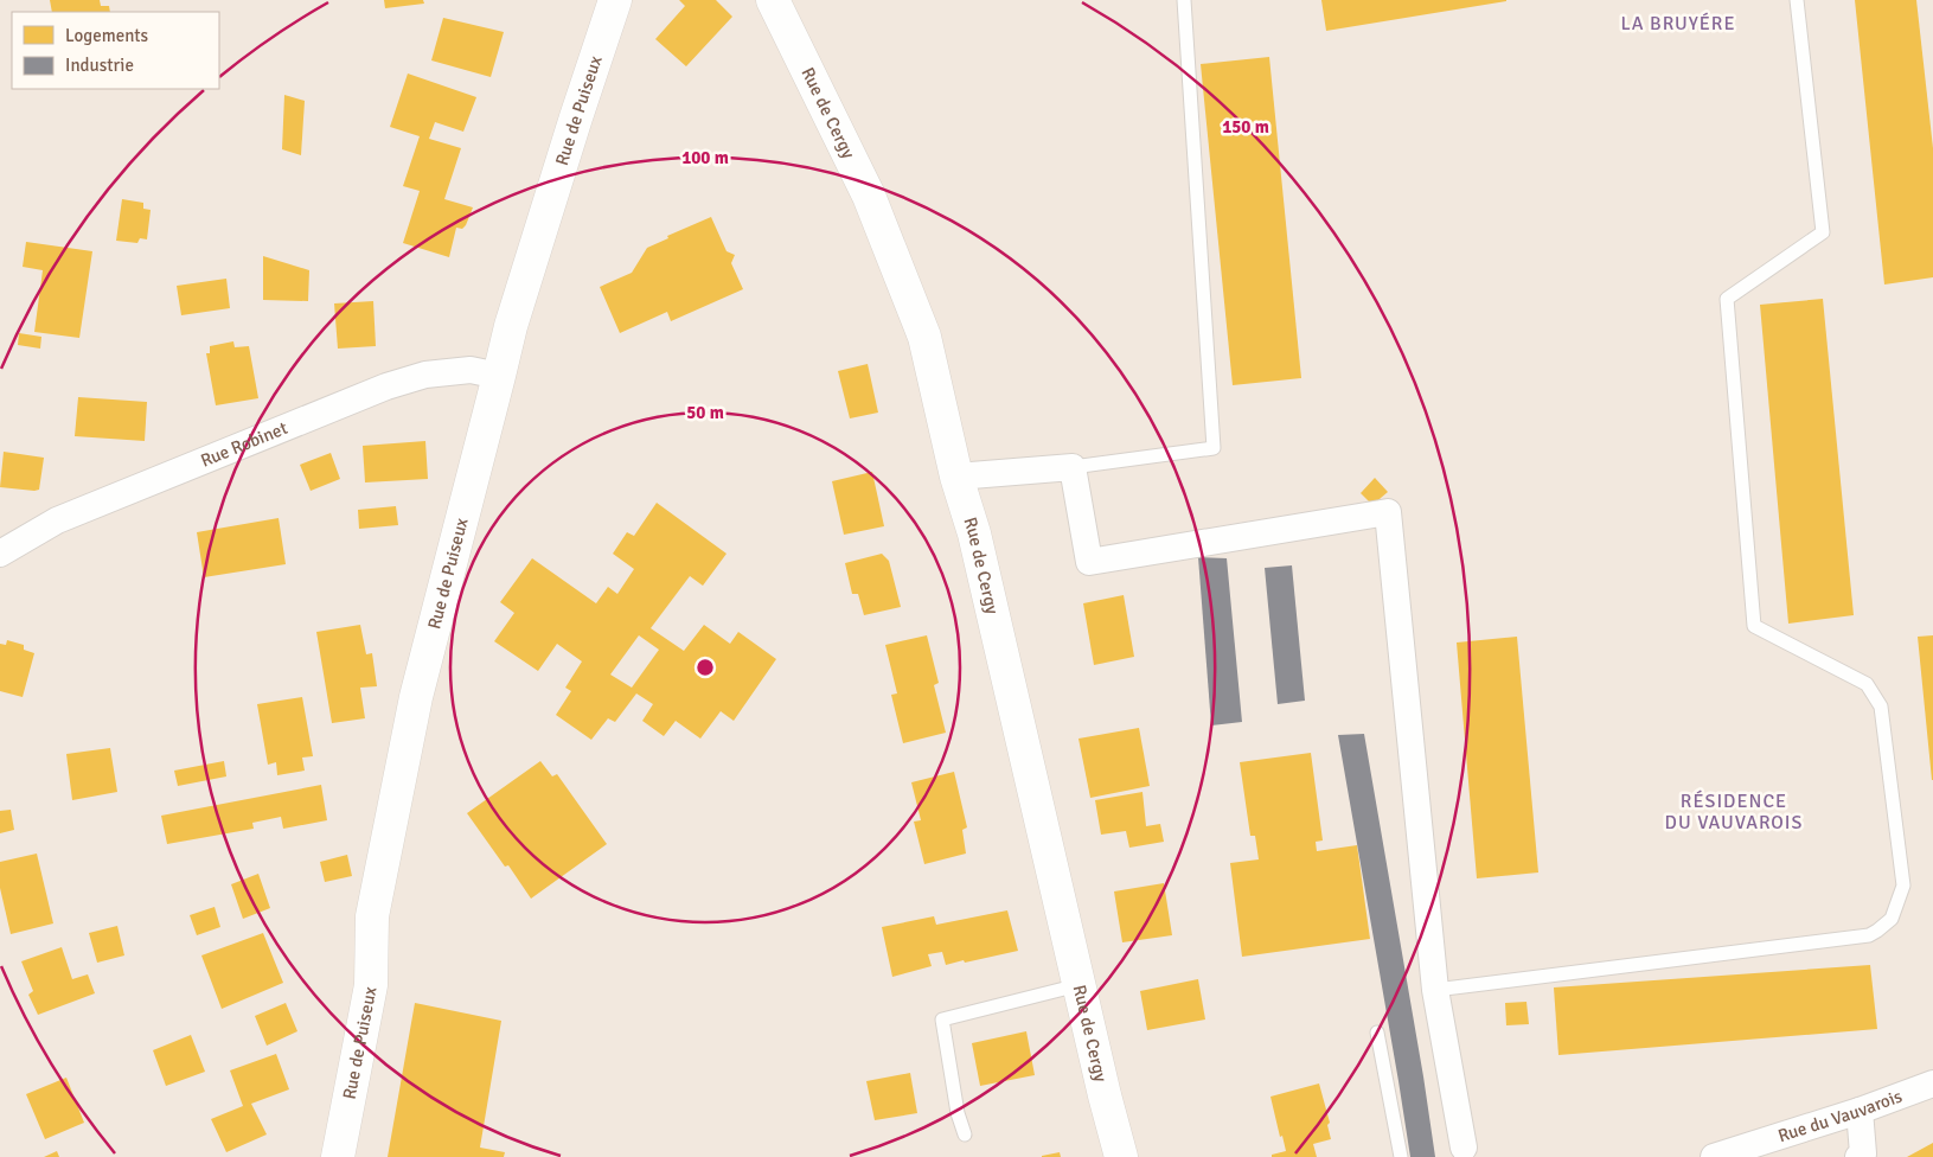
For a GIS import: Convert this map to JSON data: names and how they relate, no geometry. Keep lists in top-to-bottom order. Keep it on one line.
{"streets":{"street":["Rue de Puiseux","Rue de Cergy","Rue Robinet","Rue du Vauvarois"]},"crossings":[["Rue de Puiseux","Rue Robinet"]],"districts":["LA BRUYÉRE","RÉSIDENCE DU VAUVAROIS"],"legend":["Logements","Industrie"],"rings":["150 m","100 m","50 m"]}
